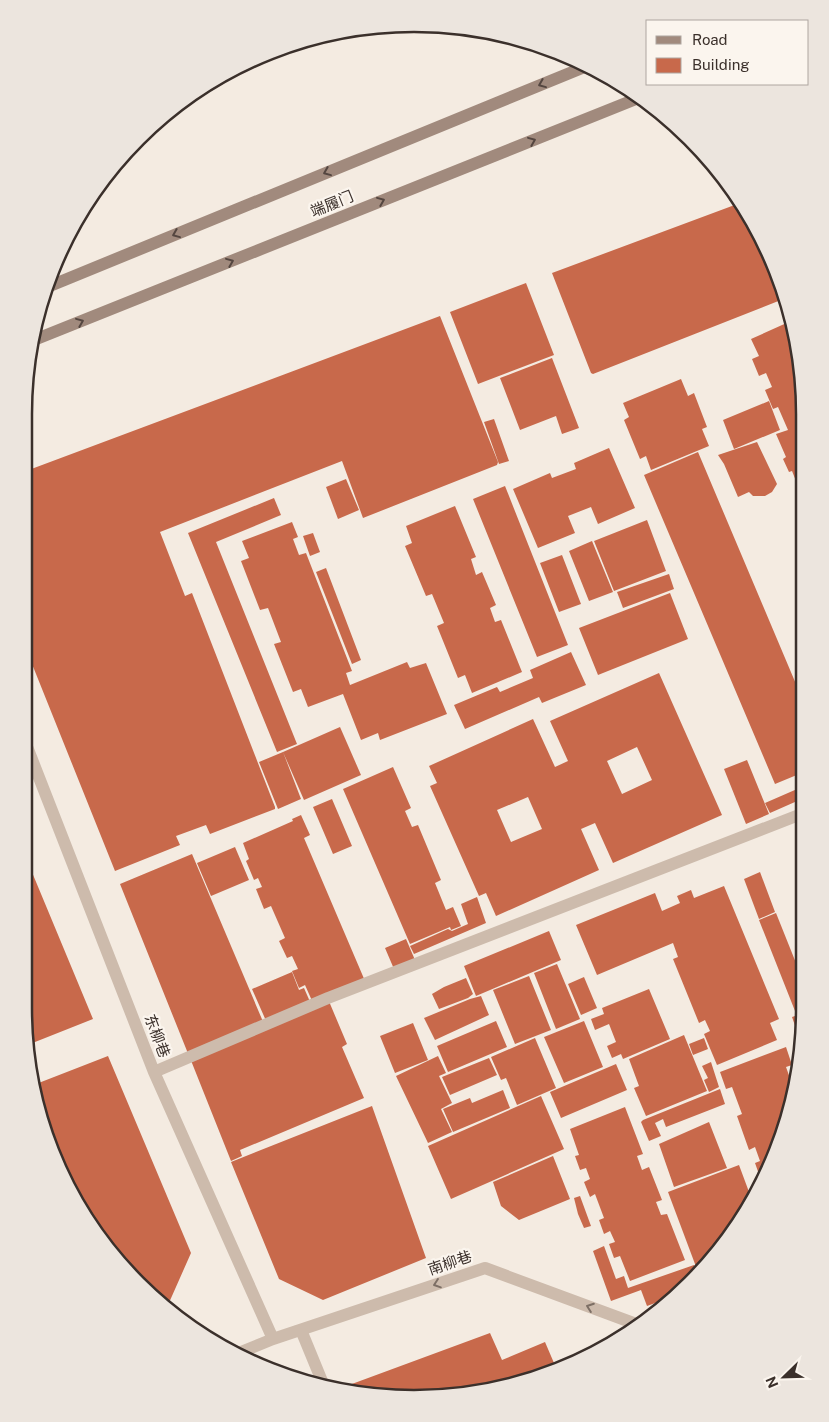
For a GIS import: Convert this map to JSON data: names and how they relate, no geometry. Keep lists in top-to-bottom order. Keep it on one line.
{"streets":{"main road":["端履门"],"street":["东柳巷","南柳巷"]},"crossings":[["东柳巷","南柳巷"]],"one_way":["南柳巷"],"legend":["Road","Building"],"north":"bottom left"}
